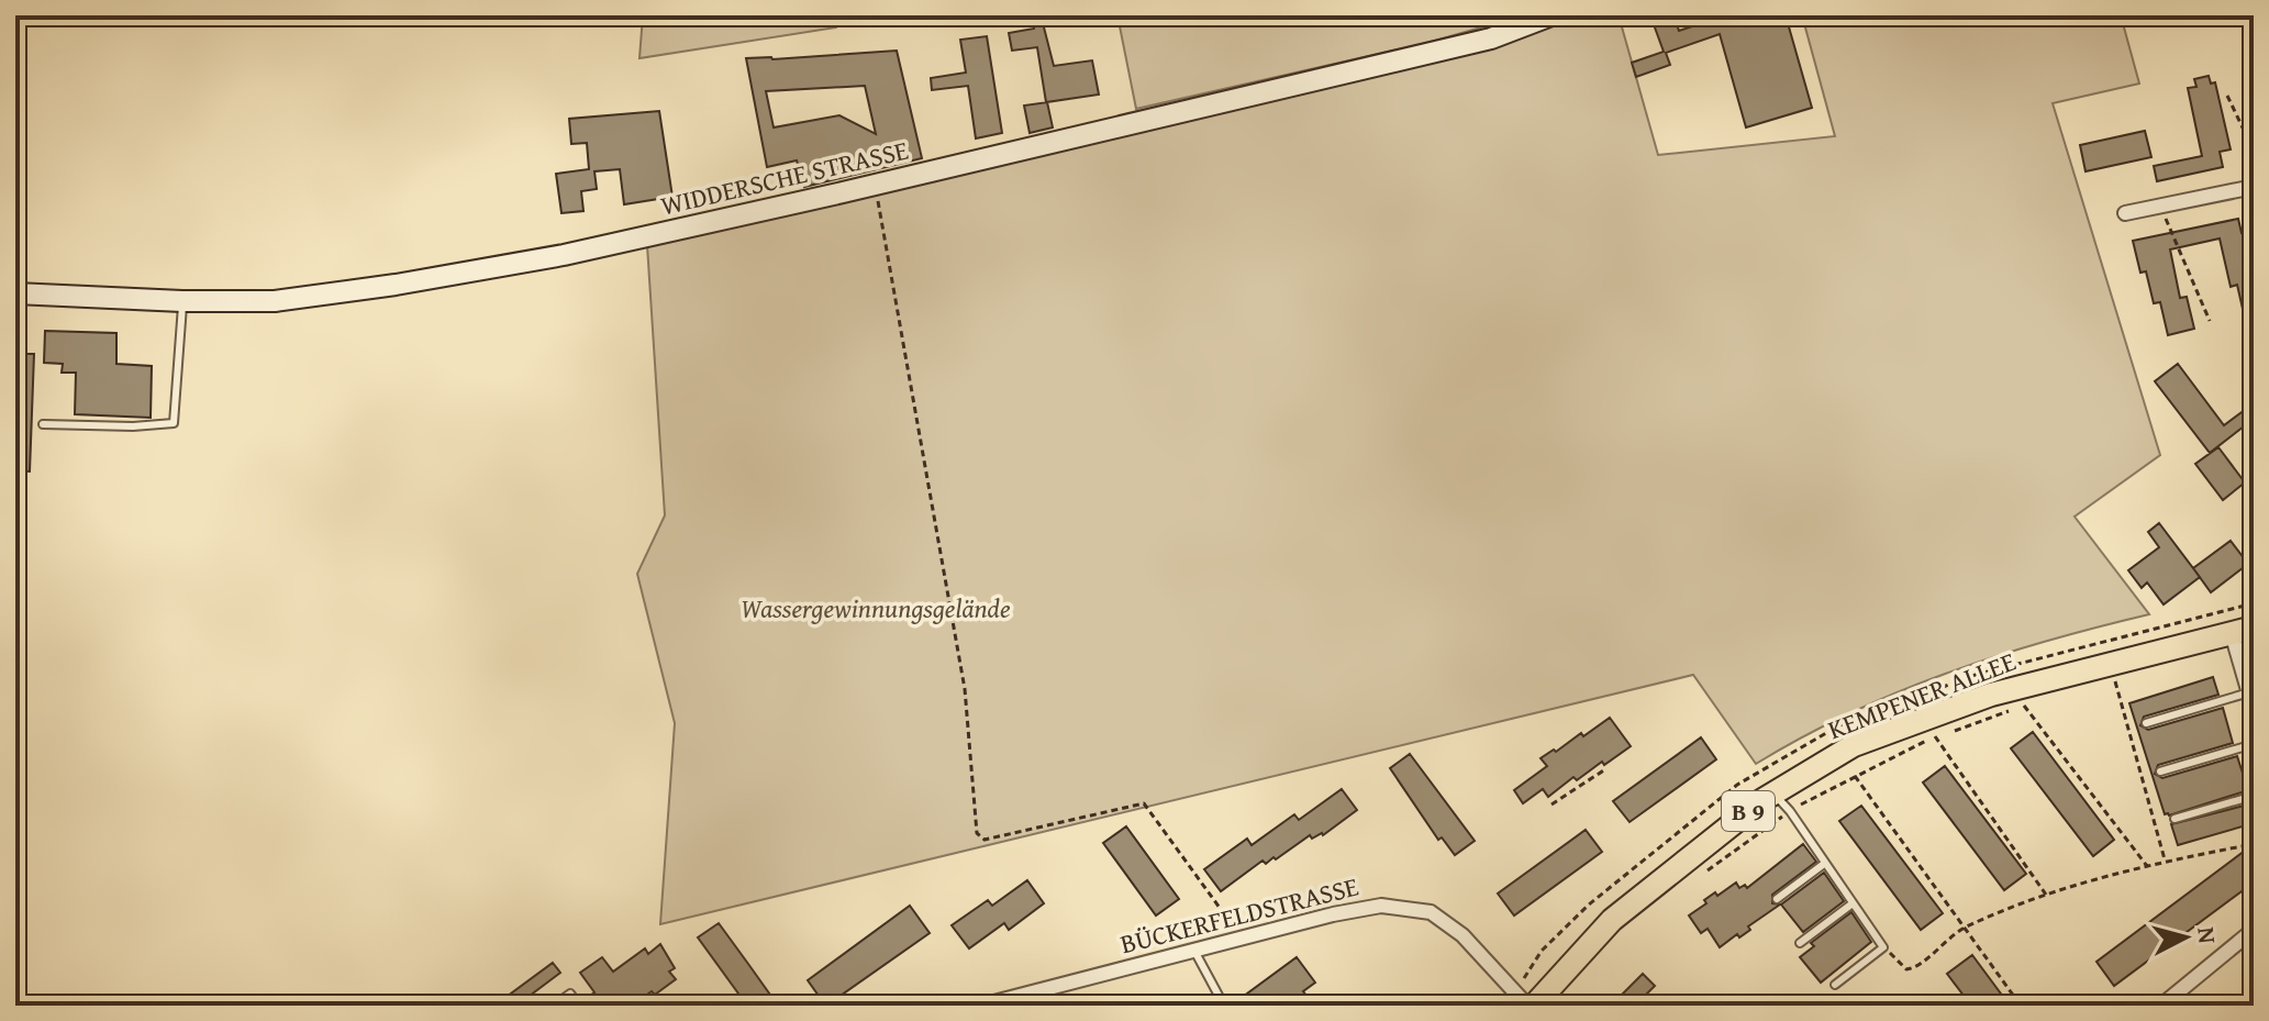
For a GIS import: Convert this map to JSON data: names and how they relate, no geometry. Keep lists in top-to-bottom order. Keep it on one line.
{"streets":{"main road":["KEMPENER ALLEE","B 9"],"street":["WIDDERSCHE STRASSE","BÜCKERFELDSTRASSE"]},"crossings":[["KEMPENER ALLEE","BÜCKERFELDSTRASSE"]],"parks":["Wassergewinnungsgelände"],"north":"right"}
